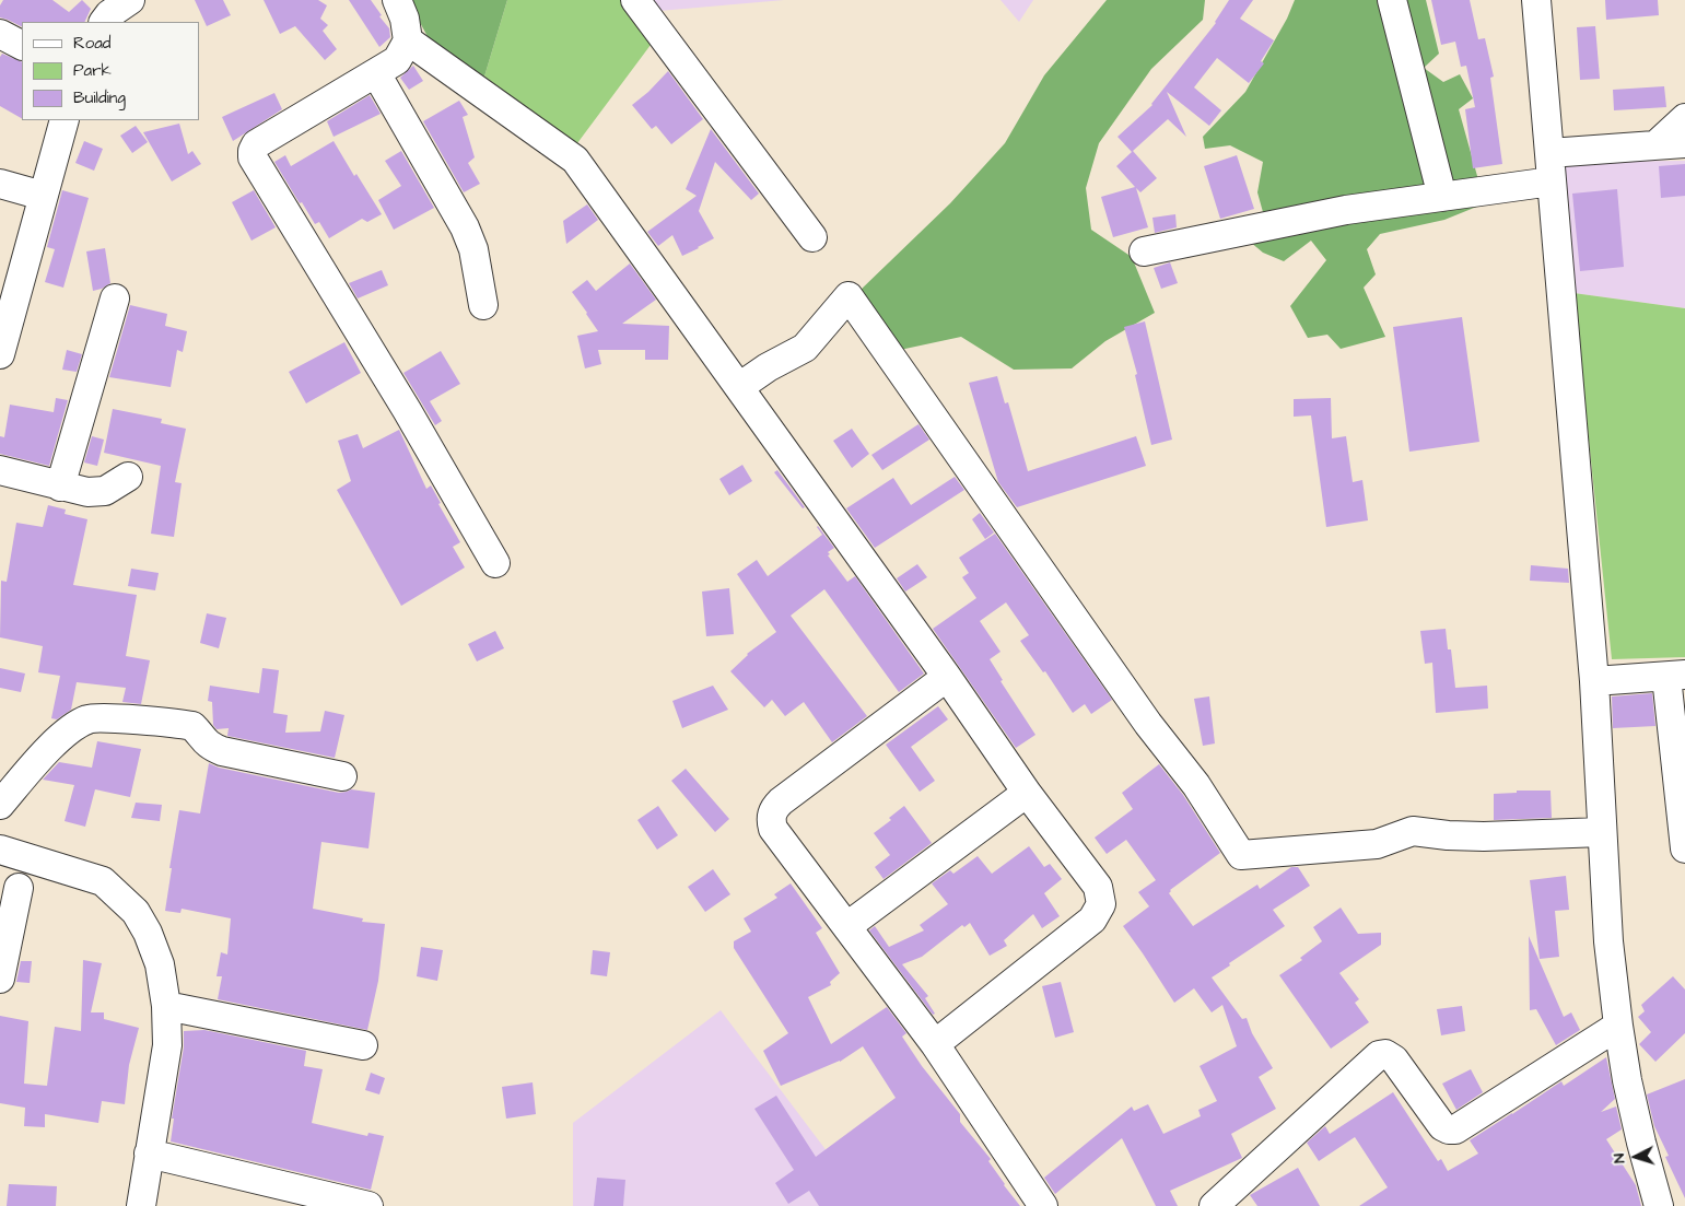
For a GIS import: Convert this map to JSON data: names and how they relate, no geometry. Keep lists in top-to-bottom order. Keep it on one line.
{"legend":["Road","Park","Building"],"north":"left"}
